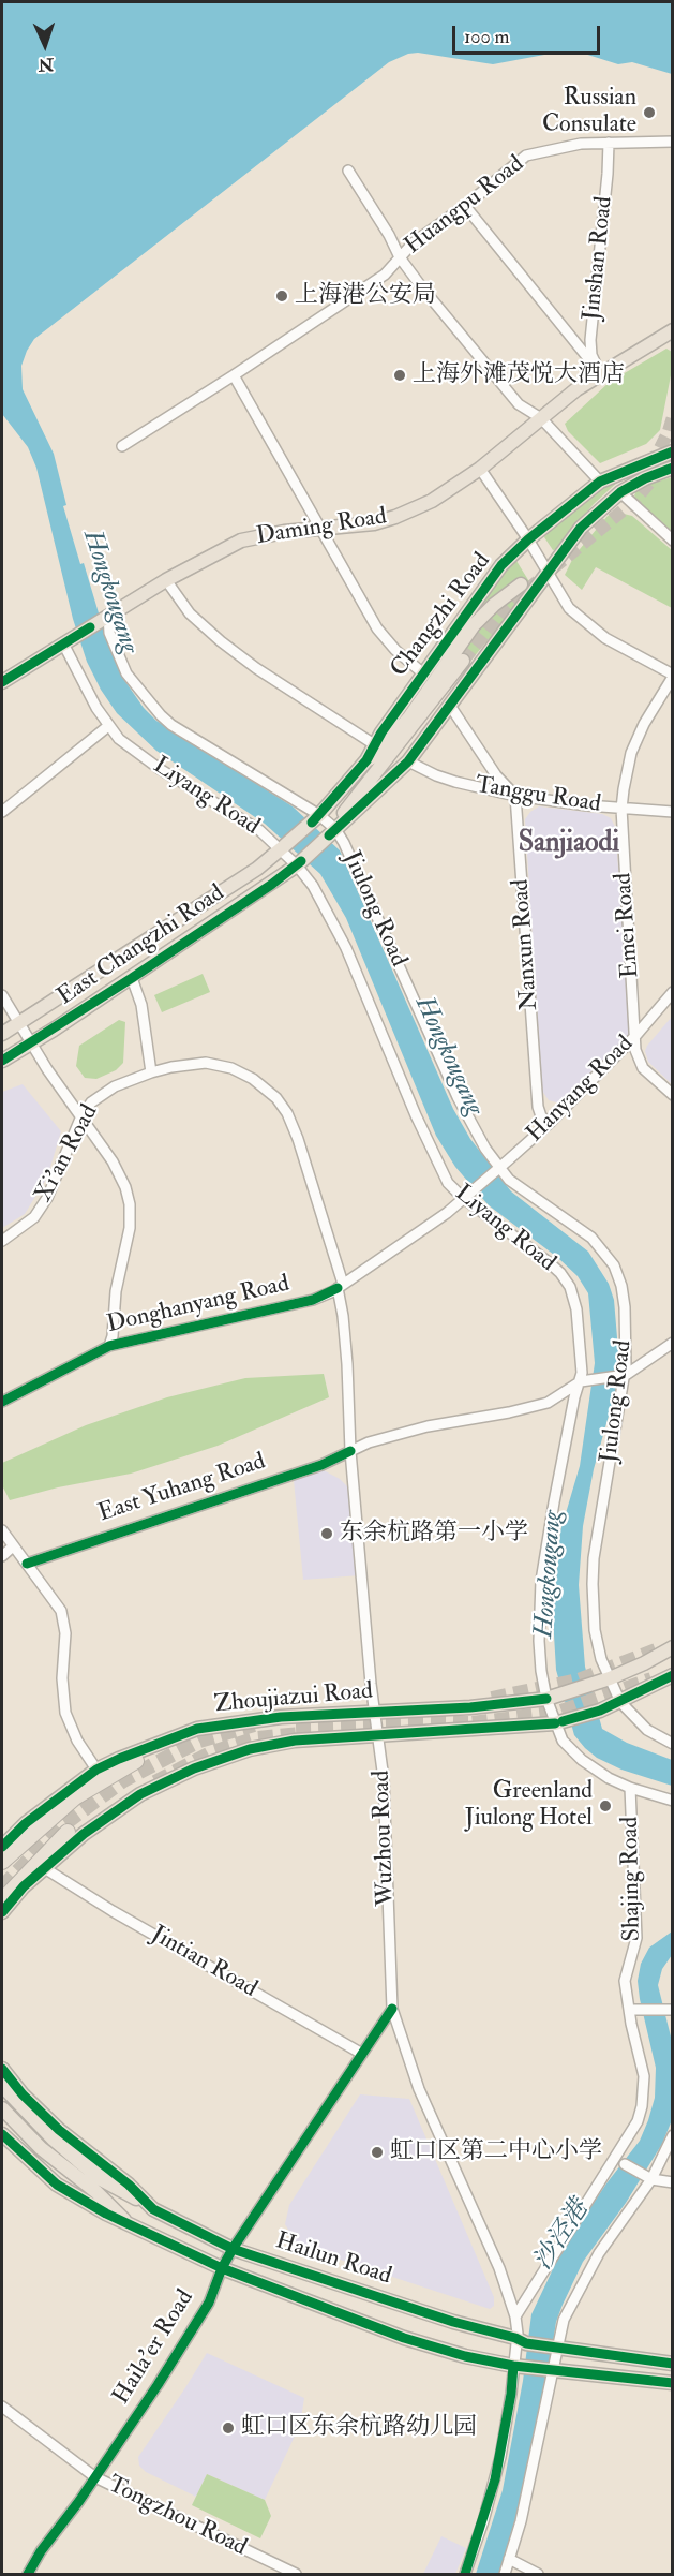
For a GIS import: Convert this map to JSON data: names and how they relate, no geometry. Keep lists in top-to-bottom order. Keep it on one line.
{"streets":{"main road":["Daming Road","Changzhi Road","East Changzhi Road","Zhoujiazui Road","Hailun Road"],"street":["Huangpu Road","Jinshan Road","Tanggu Road","Liyang Road","Jiulong Road","Emei Road","Nanxun Road","Hanyang Road","Xi'an Road","Donghanyang Road","East Yuhang Road","Wuzhou Road","Shajing Road","Jintian Road","Haila'er Road","Tongzhou Road"]},"crossings":[["Huangpu Road","Jinshan Road"],["Jinshan Road","Daming Road"],["Daming Road","Liyang Road"],["Daming Road","Jiulong Road"],["Changzhi Road","Liyang Road"],["Changzhi Road","Jiulong Road"],["Changzhi Road","East Changzhi Road"],["Tanggu Road","Emei Road"],["Tanggu Road","Nanxun Road"],["Liyang Road","East Changzhi Road"],["Liyang Road","Donghanyang Road"],["Liyang Road","East Yuhang Road"],["Liyang Road","Zhoujiazui Road"],["Liyang Road","Shajing Road"],["Jiulong Road","East Changzhi Road"],["Jiulong Road","Hanyang Road"],["Jiulong Road","East Yuhang Road"],["Jiulong Road","Zhoujiazui Road"],["Emei Road","Hanyang Road"],["Nanxun Road","Hanyang Road"],["Hanyang Road","Donghanyang Road"],["Xi'an Road","Donghanyang Road"],["Xi'an Road","Wuzhou Road"],["Donghanyang Road","Wuzhou Road"],["East Yuhang Road","Wuzhou Road"],["Zhoujiazui Road","Wuzhou Road"],["Zhoujiazui Road","Jintian Road"],["Wuzhou Road","Shajing Road"],["Wuzhou Road","Hailun Road"],["Wuzhou Road","Haila'er Road"],["Jintian Road","Haila'er Road"],["Hailun Road","Haila'er Road"],["Haila'er Road","Tongzhou Road"]],"districts":["Sanjiaodi"],"water":["Hongkougang","沙泾港"],"places":["Russian Consulate","上海港公安局","上海外滩茂悦大酒店","东余杭路第一小学","Greenland Jiulong Hotel","虹口区第二中心小学","虹口区东余杭路幼儿园"],"scale_bar":"100 m","north":"bottom"}
